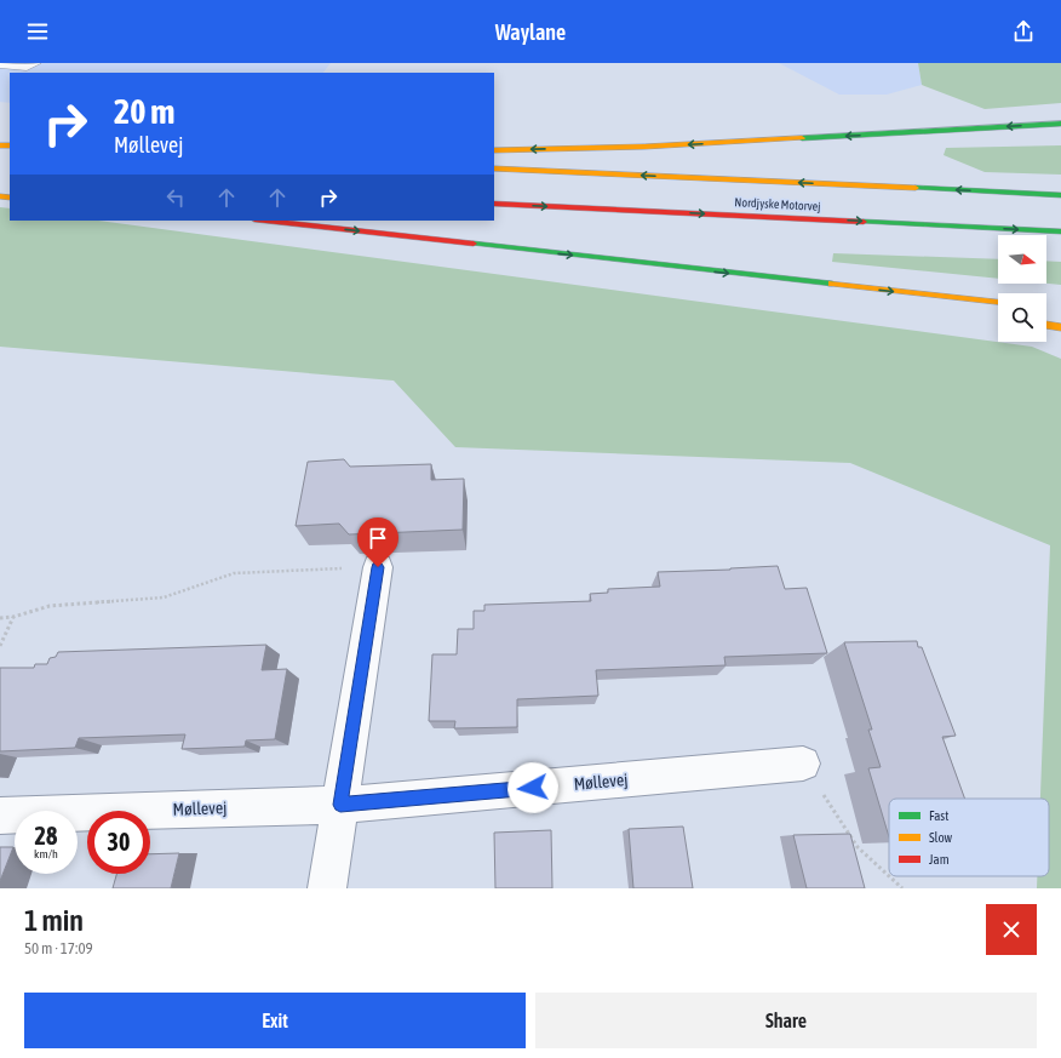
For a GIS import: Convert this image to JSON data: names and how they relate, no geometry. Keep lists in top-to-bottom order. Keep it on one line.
{"streets":{"highway":["Nordjyske Motorvej"],"street":["Møllevej"]},"legend":["Fast","Slow","Jam"],"north":"right","page":{"header":"Waylane","turn":["20 m","Møllevej"],"speed":"28 km/h","limit":"30","heading":["1 min","50 m · 17:09"],"buttons":["Exit","Share"]}}
